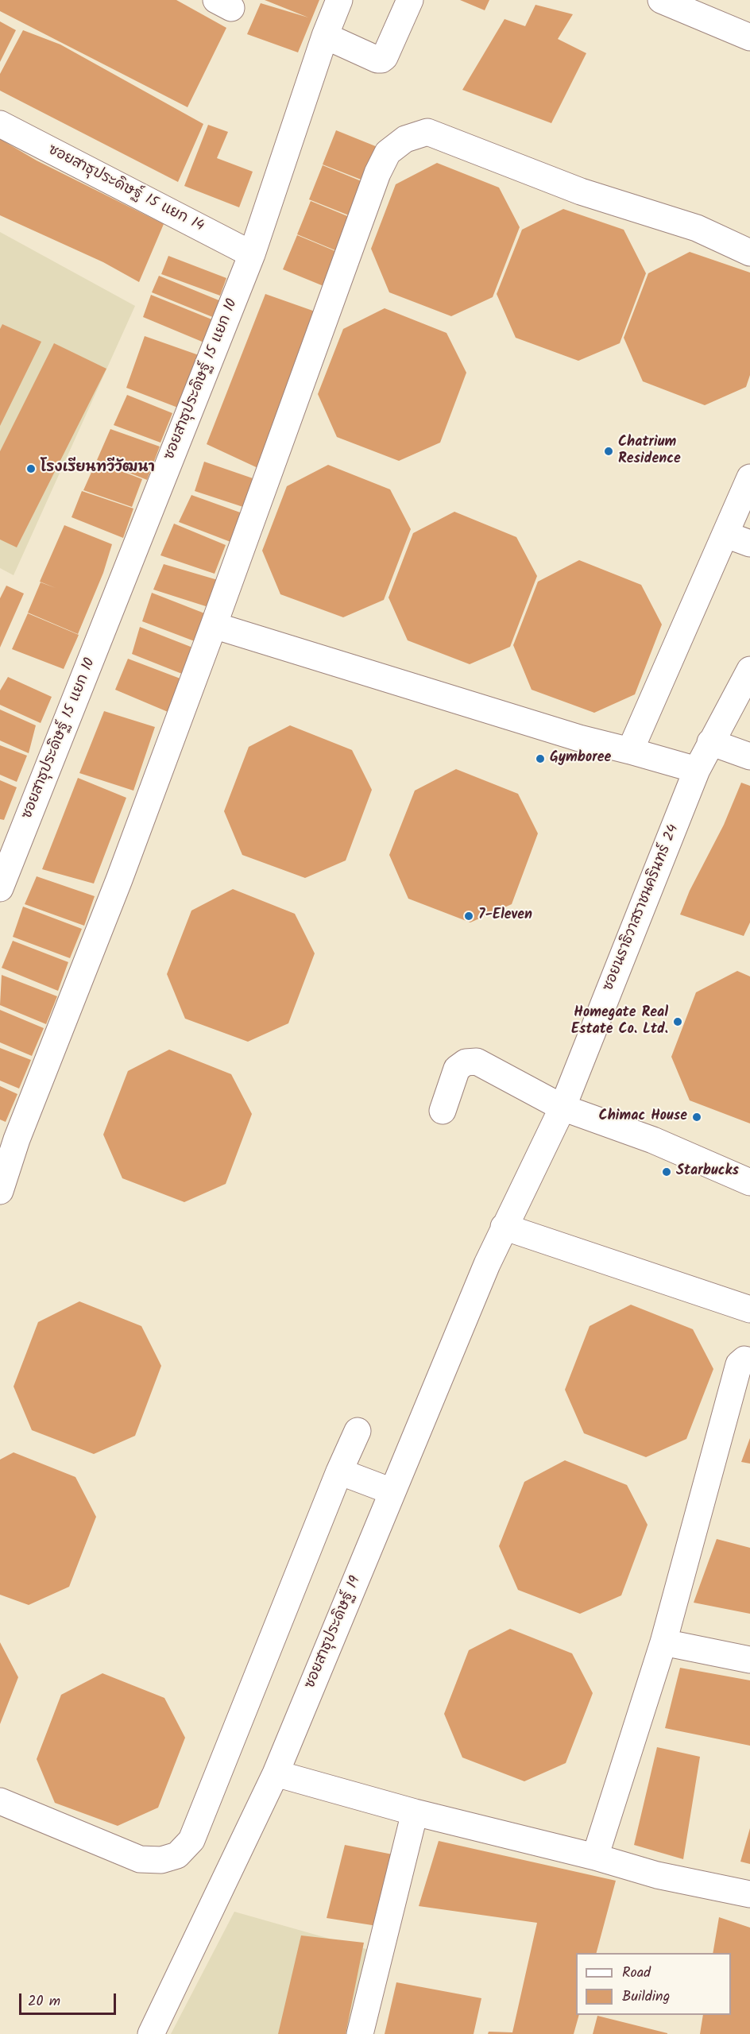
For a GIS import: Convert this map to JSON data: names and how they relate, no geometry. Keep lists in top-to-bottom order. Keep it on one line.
{"streets":{"street":["ซอยสาธุประดิษฐ์ 15 แยก 14","ซอยสาธุประดิษฐ์ 15 แยก 10","ซอยนราธิวาสราชนครินทร์ 24","ซอยสาธุประดิษฐ์ 19"]},"crossings":[["ซอยสาธุประดิษฐ์ 15 แยก 14","ซอยสาธุประดิษฐ์ 15 แยก 10"],["ซอยนราธิวาสราชนครินทร์ 24","ซอยสาธุประดิษฐ์ 19"]],"places":["Chatrium Residence","โรงเรียนทวีวัฒนา","Gymboree","7-Eleven","Homegate Real Estate Co. Ltd.","Chimac House","Starbucks"],"legend":["Road","Building"],"scale_bar":"20 m"}
